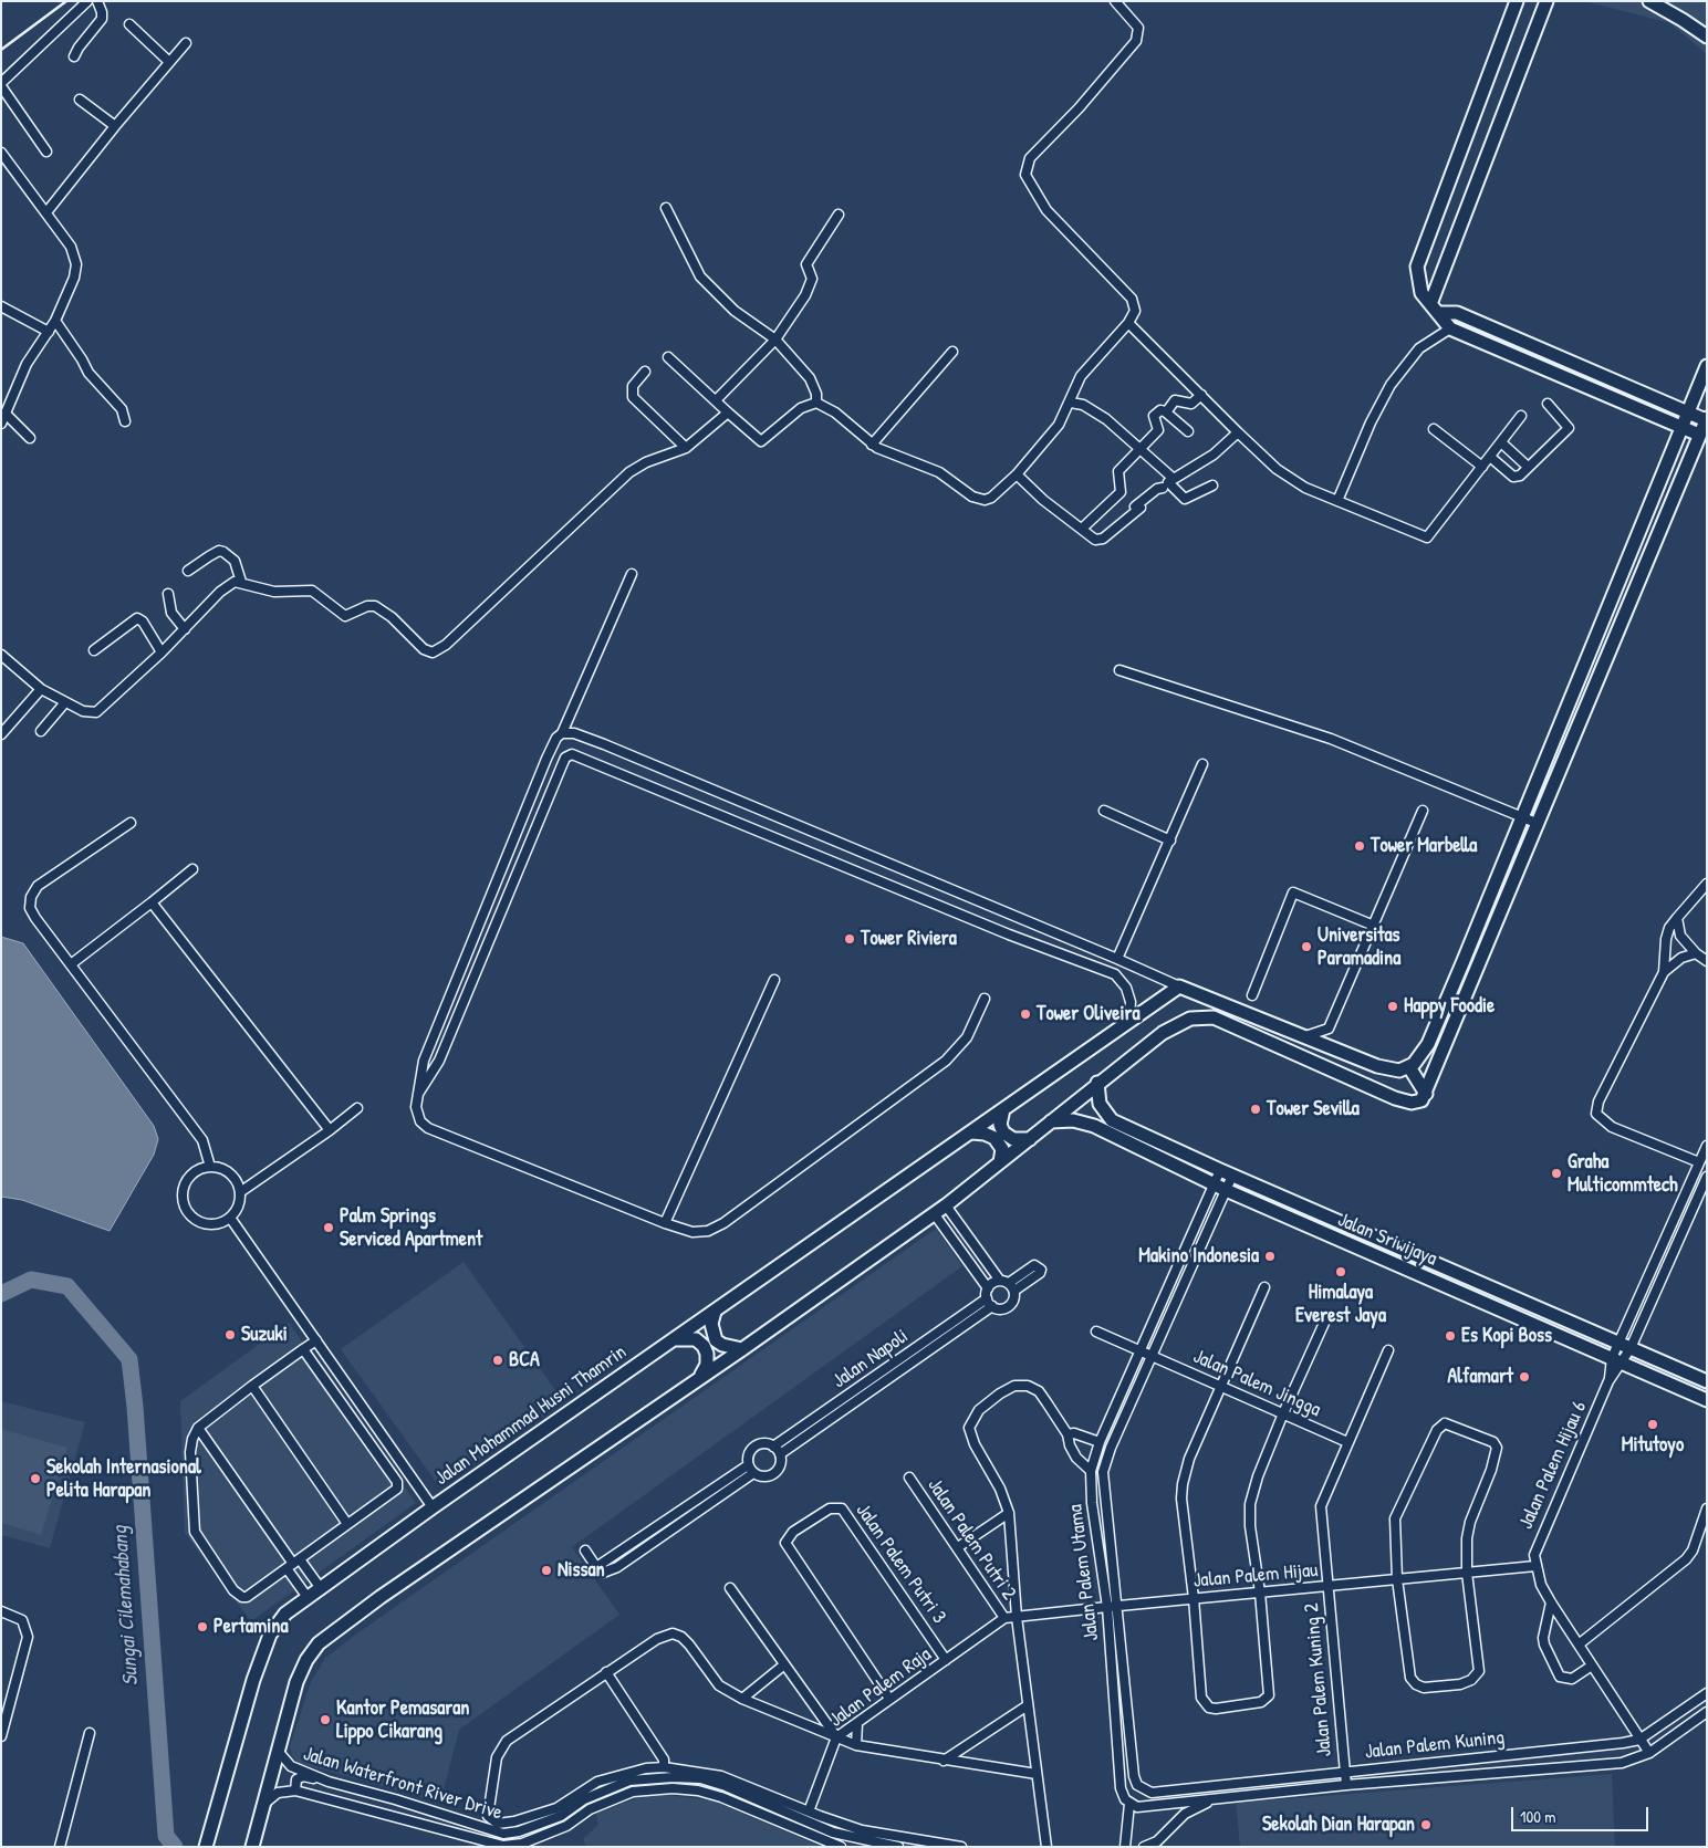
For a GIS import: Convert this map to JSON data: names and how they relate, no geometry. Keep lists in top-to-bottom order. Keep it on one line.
{"streets":{"street":["Jalan Sriwijaya","Jalan Napoli","Jalan Palem Jingga","Jalan Mohammad Husni Thamrin","Jalan Palem Hijau 6","Jalan Palem Putri 2","Jalan Palem Putri 3","Jalan Palem Utama","Jalan Palem Hijau","Jalan Palem Kuning 2","Jalan Palem Raja","Jalan Palem Kuning","Jalan Waterfront River Drive"]},"crossings":[["Jalan Sriwijaya","Jalan Palem Hijau 6"],["Jalan Sriwijaya","Jalan Palem Utama"],["Jalan Palem Jingga","Jalan Palem Utama"],["Jalan Palem Jingga","Jalan Palem Kuning 2"],["Jalan Palem Hijau 6","Jalan Palem Hijau"],["Jalan Palem Putri 2","Jalan Palem Raja"],["Jalan Palem Putri 3","Jalan Palem Raja"],["Jalan Palem Utama","Jalan Palem Hijau"],["Jalan Palem Utama","Jalan Palem Raja"],["Jalan Palem Utama","Jalan Palem Kuning"],["Jalan Palem Hijau","Jalan Palem Kuning 2"],["Jalan Palem Hijau","Jalan Palem Raja"],["Jalan Palem Kuning 2","Jalan Palem Kuning"]],"water":["Sungai Cilemahabang"],"places":["Tower Marbella","Tower Riviera","Universitas Paramadina","Happy Foodie","Tower Oliveira","Tower Sevilla","Graha Multicommtech","Palm Springs Serviced Apartment","Makino Indonesia","Himalaya Everest Jaya","Suzuki","Es Kopi Boss","BCA","Alfamart","Mitutoyo","Sekolah Internasional Pelita Harapan","Nissan","Pertamina","Kantor Pemasaran Lippo Cikarang","Sekolah Dian Harapan"],"scale_bar":"100 m"}
